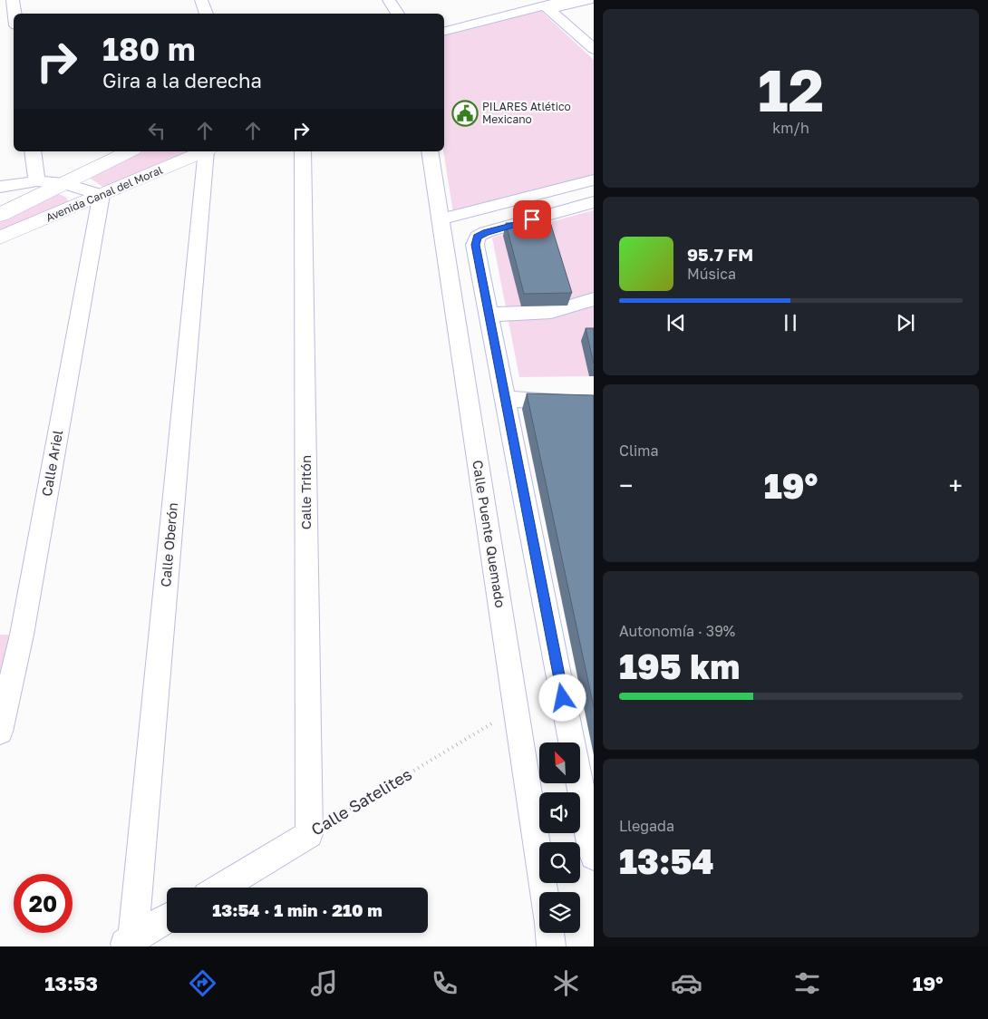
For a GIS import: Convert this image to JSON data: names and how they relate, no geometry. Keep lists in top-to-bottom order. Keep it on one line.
{"streets":{"main road":["Avenida Canal del Moral"],"street":["Calle Ariel","Calle Tritón","Calle Puente Quemado","Calle Oberón","Calle Satelites"]},"crossings":[["Avenida Canal del Moral","Calle Ariel"],["Calle Tritón","Calle Satelites"],["Calle Puente Quemado","Calle Satelites"]],"places":{"public building":["PILARES Atlético Mexicano"]},"north":"top left","page":{"tile":[["12","km/h"],"Clima",["Autonomía · 39%","195 km"],["Llegada","13:54"]],"turn":["180 m","Gira a la derecha"],"song":["95.7 FM","Música"],"heat":["−","19°","+"],"limit":"20","trip":"13:54 · 1 min · 210 m","tabs":["13:53","19°"]}}
